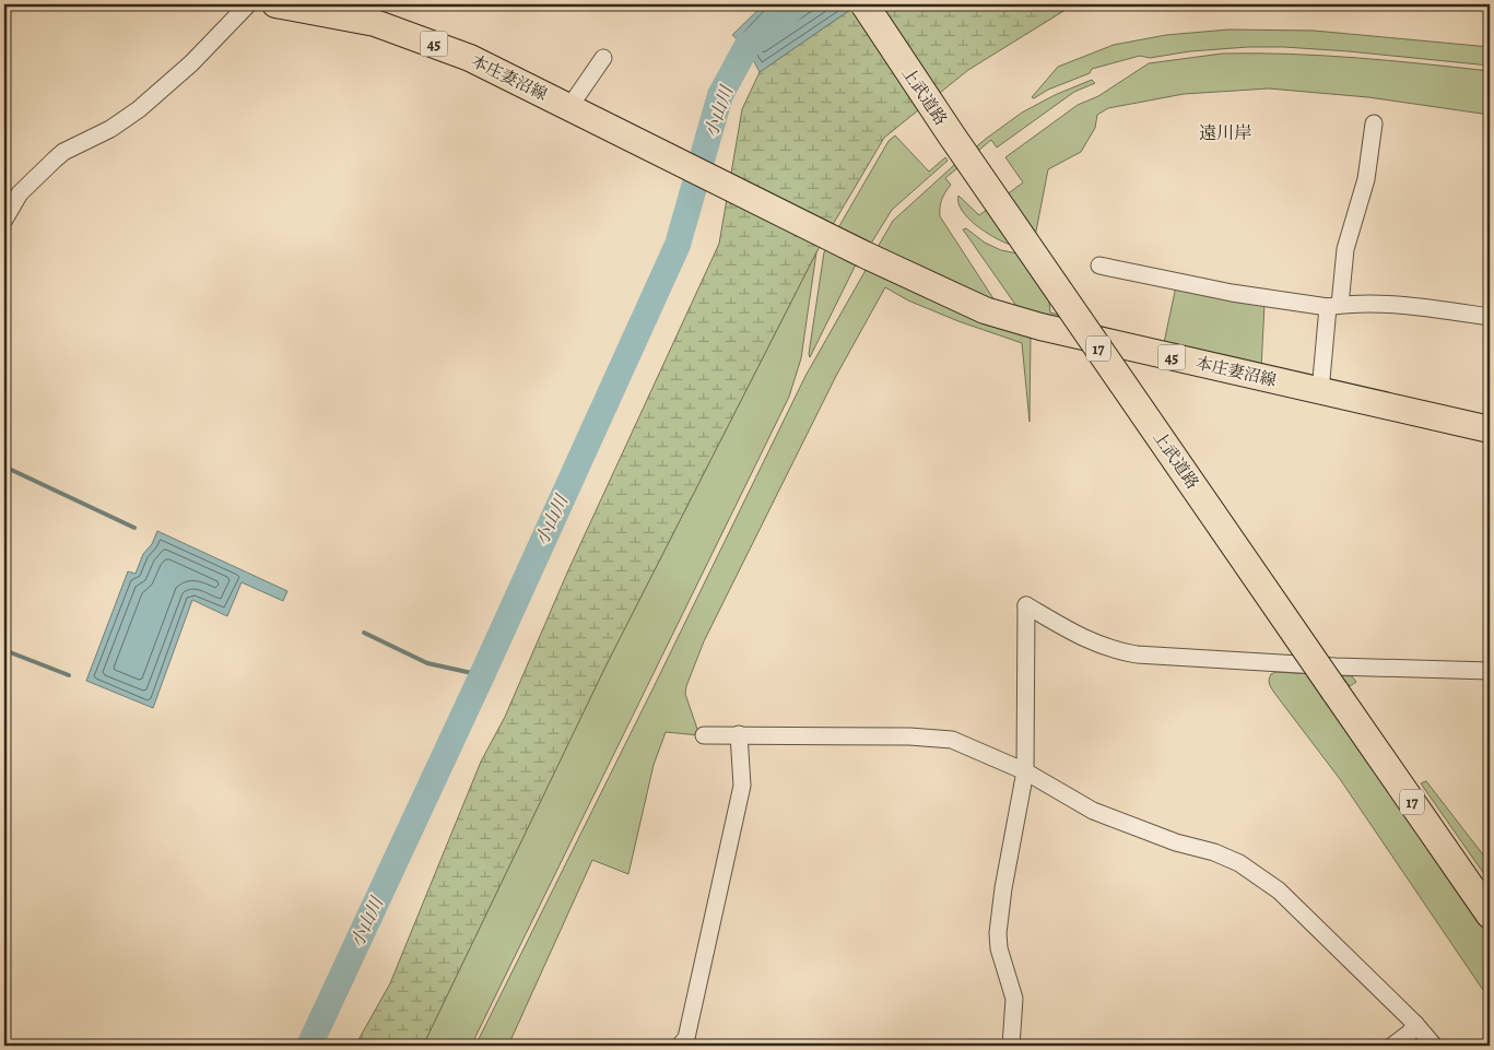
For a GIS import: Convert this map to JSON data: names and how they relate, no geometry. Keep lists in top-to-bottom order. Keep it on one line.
{"streets":{"highway":["上武道路","17"],"main road":["45","本庄妻沼線"]},"districts":["遠川岸"],"water":["小山川"]}
